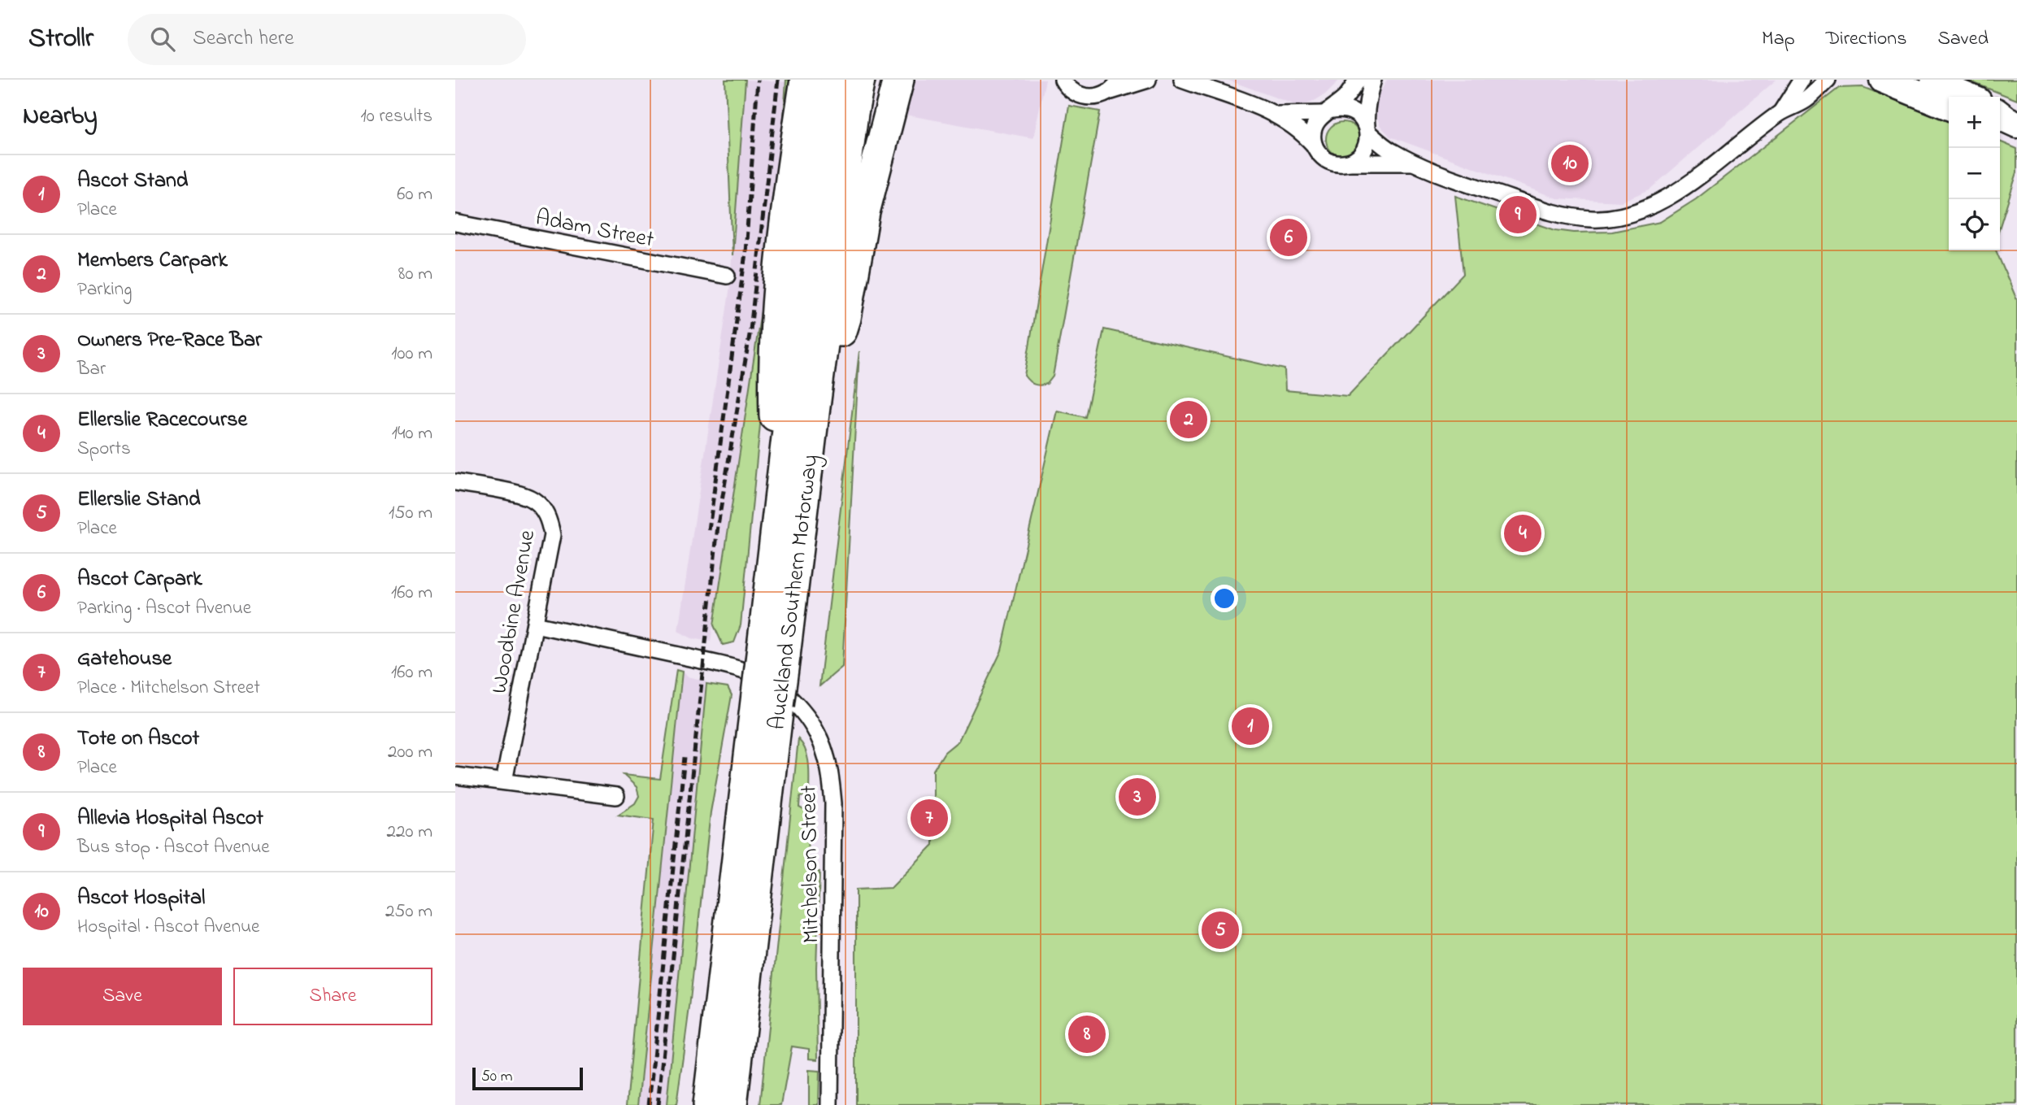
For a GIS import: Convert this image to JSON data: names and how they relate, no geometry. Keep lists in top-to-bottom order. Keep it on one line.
{"streets":{"highway":["Auckland Southern Motorway"],"street":["Adam Street","Woodbine Avenue","Mitchelson Street"]},"crossings":[["Woodbine Avenue","Mitchelson Street"]],"scale_bar":"50 m","page":{"header":"Strollr","search":"Search here","nav":["Map","Directions","Saved"],"heading":["Nearby","10 results"],"map_buttons":["+","−"],"pins":["10","9","6","2","4","1","3","7","5","8"],"list":[{"mark":"1","name":"Ascot Stand","note":"Place","value":"60 m"},{"mark":"2","name":"Members Carpark","note":"Parking","value":"80 m"},{"mark":"3","name":"Owners Pre-Race Bar","note":"Bar","value":"100 m"},{"mark":"4","name":"Ellerslie Racecourse","note":"Sports","value":"140 m"},{"mark":"5","name":"Ellerslie Stand","note":"Place","value":"150 m"},{"mark":"6","name":"Ascot Carpark","note":"Parking · Ascot Avenue","value":"160 m"},{"mark":"7","name":"Gatehouse","note":"Place · Mitchelson Street","value":"160 m"},{"mark":"8","name":"Tote on Ascot","note":"Place","value":"200 m"},{"mark":"9","name":"Allevia Hospital Ascot","note":"Bus stop · Ascot Avenue","value":"220 m"},{"mark":"10","name":"Ascot Hospital","note":"Hospital · Ascot Avenue","value":"250 m"}],"buttons":["Save","Share"],"scale":"50 m"}}
